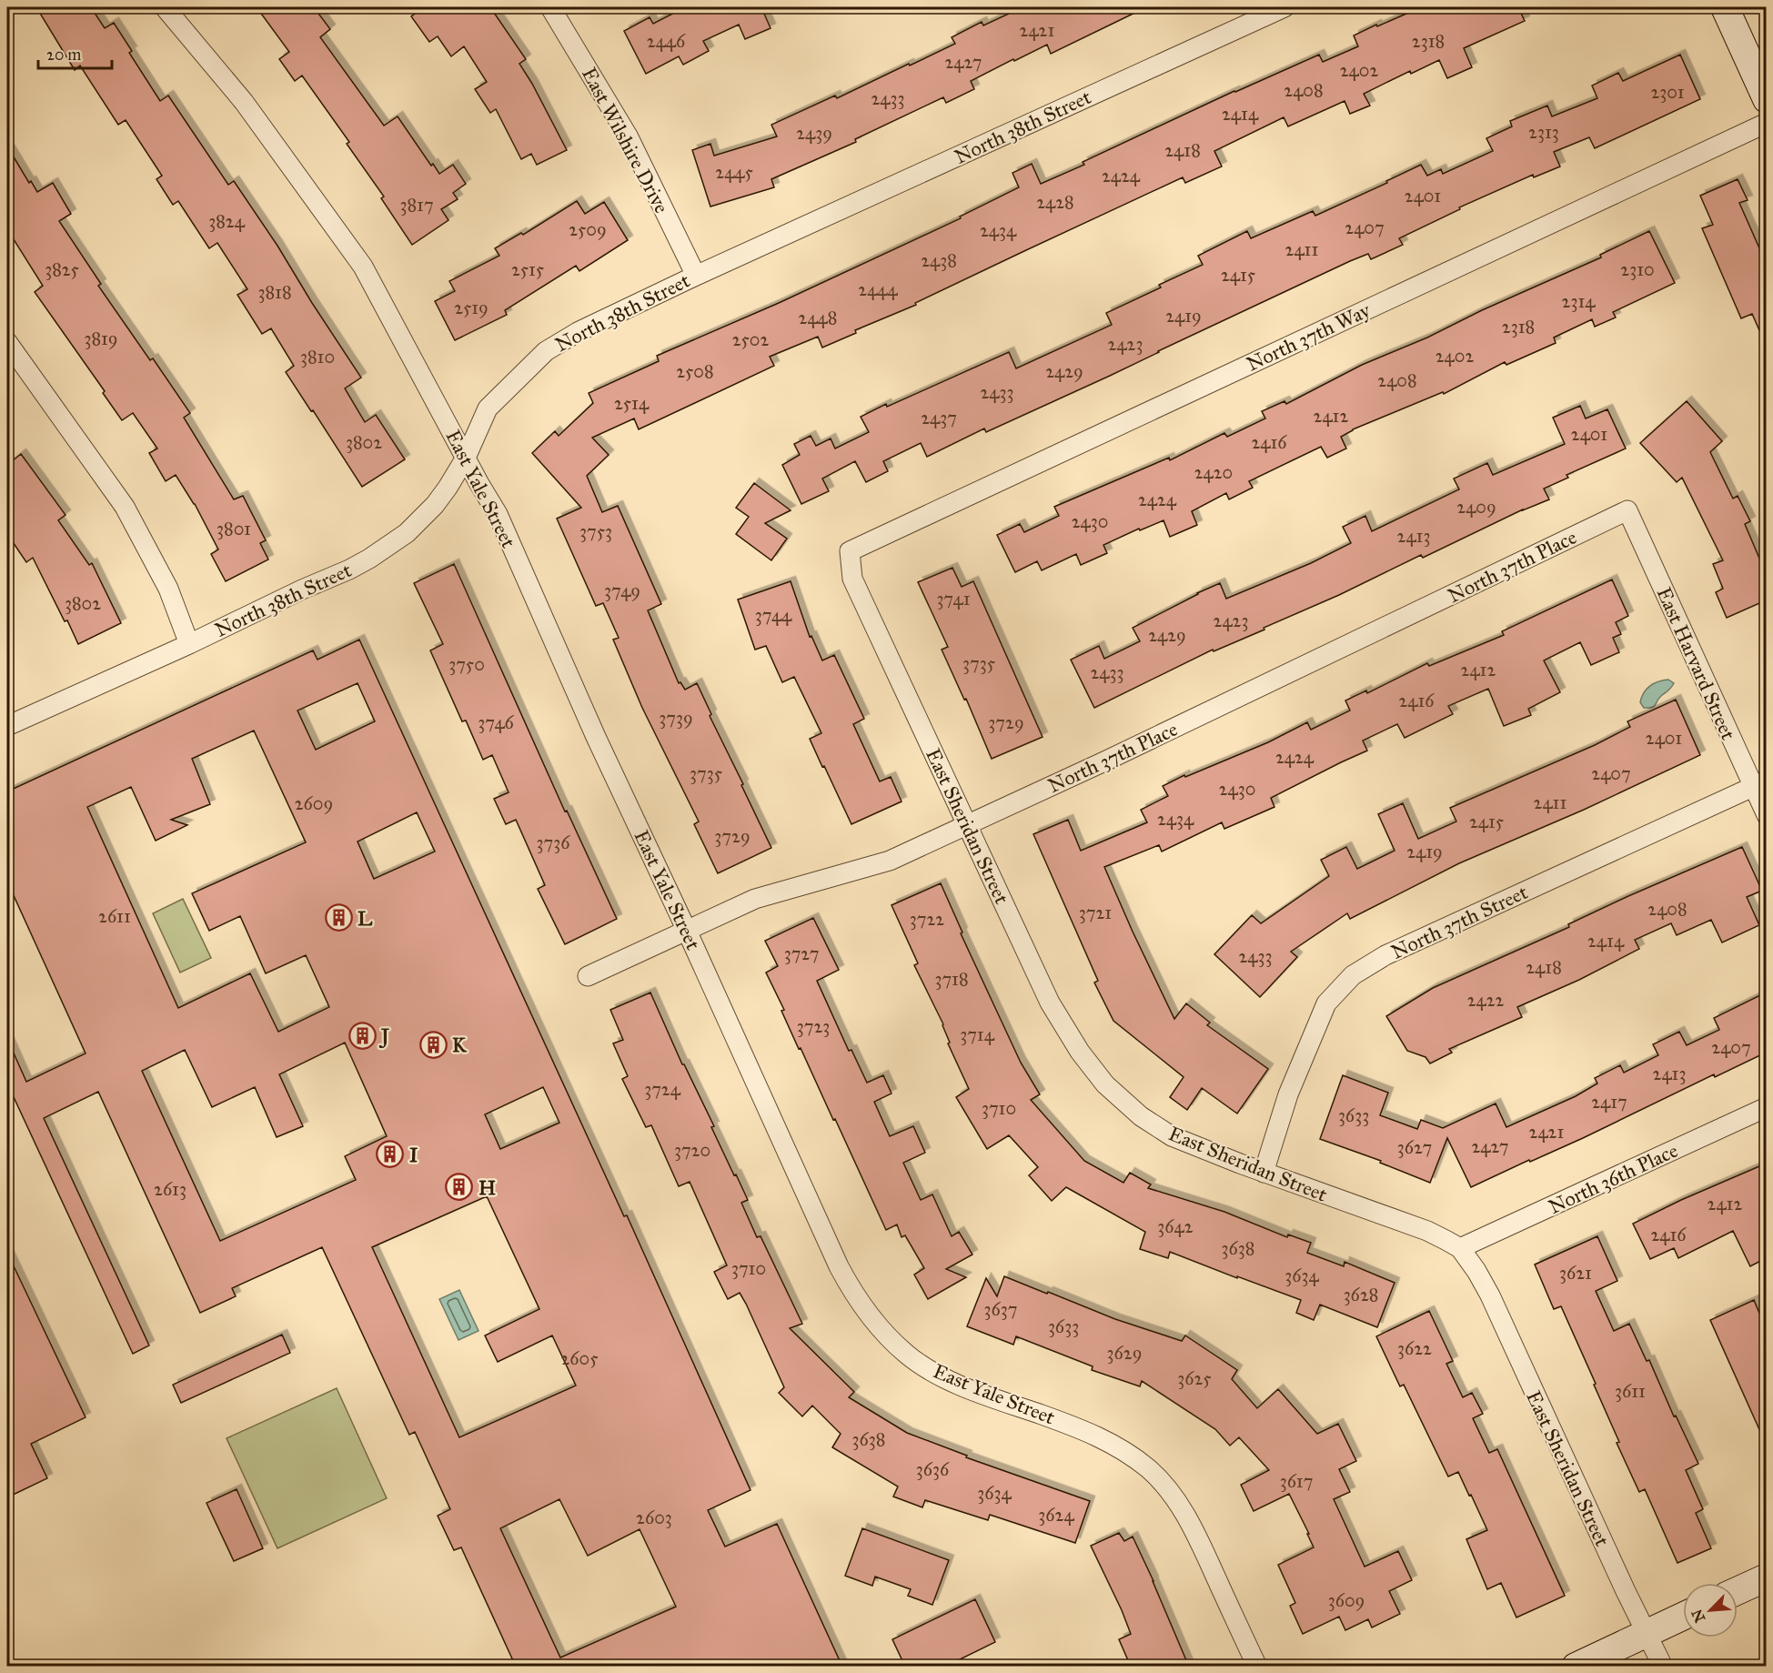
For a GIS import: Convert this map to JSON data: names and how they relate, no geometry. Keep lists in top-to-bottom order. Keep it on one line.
{"streets":{"street":["North 38th Street","East Wilshire Drive","North 37th Way","East Yale Street","North 37th Place","East Harvard Street","East Sheridan Street","North 37th Street","North 36th Place"]},"crossings":[["North 38th Street","East Wilshire Drive"],["North 38th Street","East Yale Street"],["North 37th Way","East Sheridan Street"],["East Yale Street","North 37th Place"],["North 37th Place","East Harvard Street"],["North 37th Place","East Sheridan Street"],["East Harvard Street","North 37th Street"],["East Sheridan Street","North 37th Street"],["East Sheridan Street","North 36th Place"]],"places":{"building":["L","J","K","I","H"]},"house_numbers":["2421","2446","2318","2427","2402","2408","2301","2433","2414","2313","2439","2418","2445","2424","2401","2428","3817","3824","2407","2509","2434","2411","2438","3825","2515","2310","2415","2444","3818","2314","2519","2419","2448","2318","3819","2502","2423","2402","3810","2508","2429","2408","2433","2514","2412","2437","2401","3802","2416","2420","2424","2409","2430","3801","3753","2413","3749","3741","3802","3744","2423","2429","3735","3750","2412","2433","2416","3739","3746","3729","2401","2424","3735","2407","2430","2411","2609","2434","2415","3729","3736","2419","2408","3721","2611","3722","2414","3727","2433","2418","3718","2422","3723","3714","2407","2413","3724","2417","3710","3633","2421","2427","3627","3720","2613","2412","3642","2416","3638","3710","3621","3634","3628","3637","3633","3622","3629","2605","3625","3611","3638","3636","3617","3634","3624","2603","3609"],"scale_bar":"20 m","north":"bottom left"}
